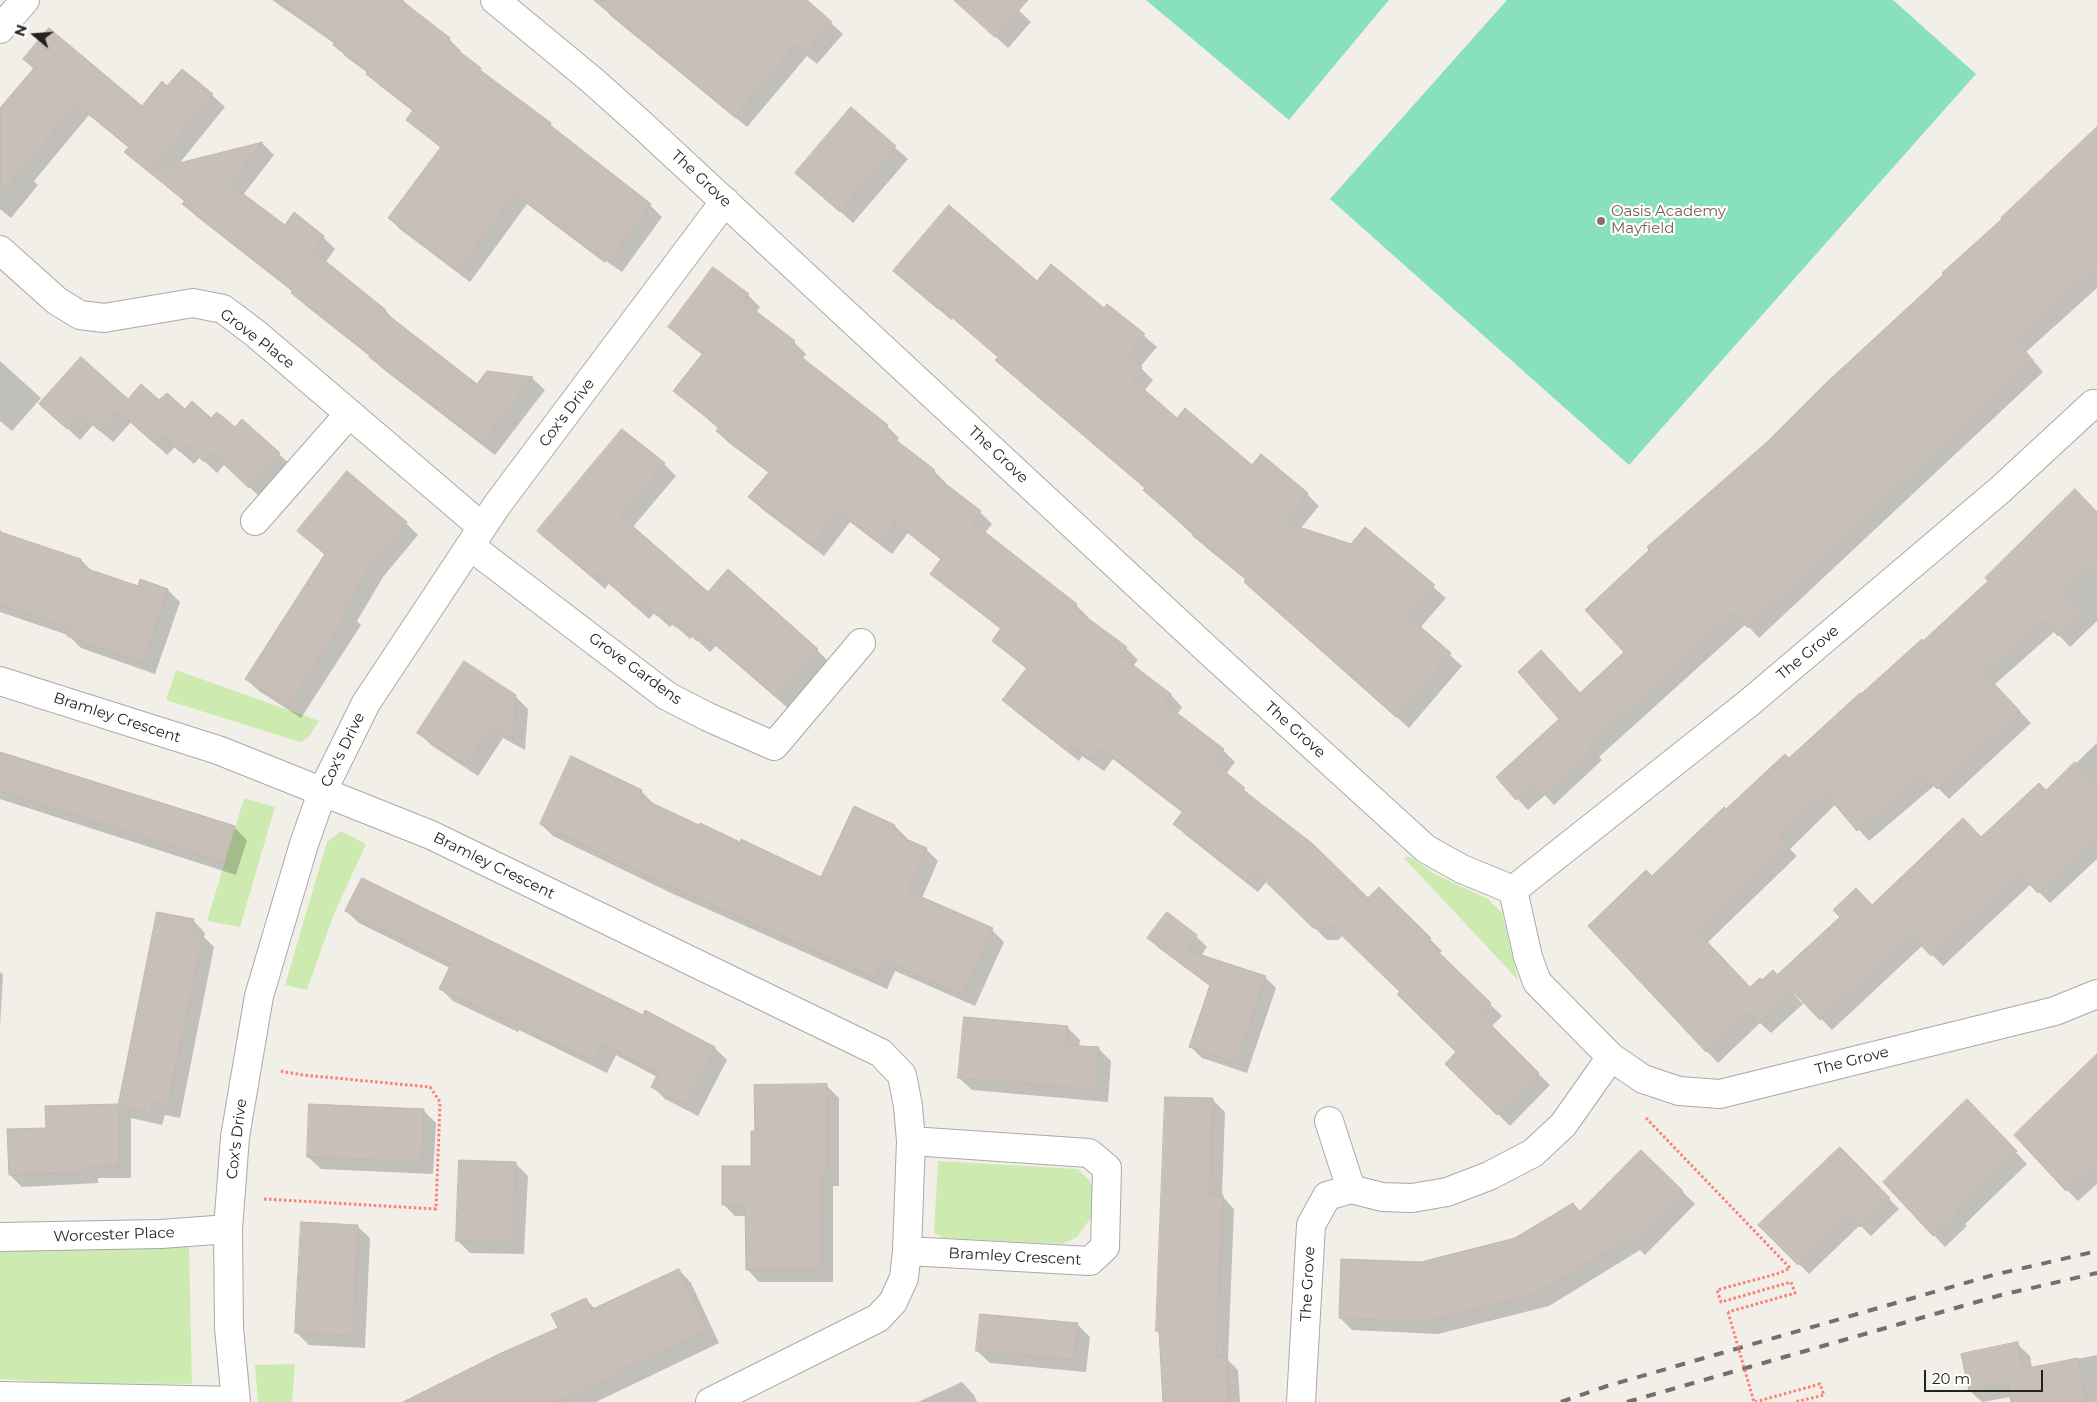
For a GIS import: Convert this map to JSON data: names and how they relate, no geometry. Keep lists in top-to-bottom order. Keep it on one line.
{"streets":{"street":["The Grove","Grove Place","Cox's Drive","Grove Gardens","Bramley Crescent","Worcester Place"]},"crossings":[["The Grove","Cox's Drive"],["Grove Place","Cox's Drive"],["Grove Place","Grove Gardens"],["Cox's Drive","Grove Gardens"],["Cox's Drive","Bramley Crescent"],["Cox's Drive","Worcester Place"]],"places":["Oasis Academy Mayfield"],"scale_bar":"20 m","north":"left"}
